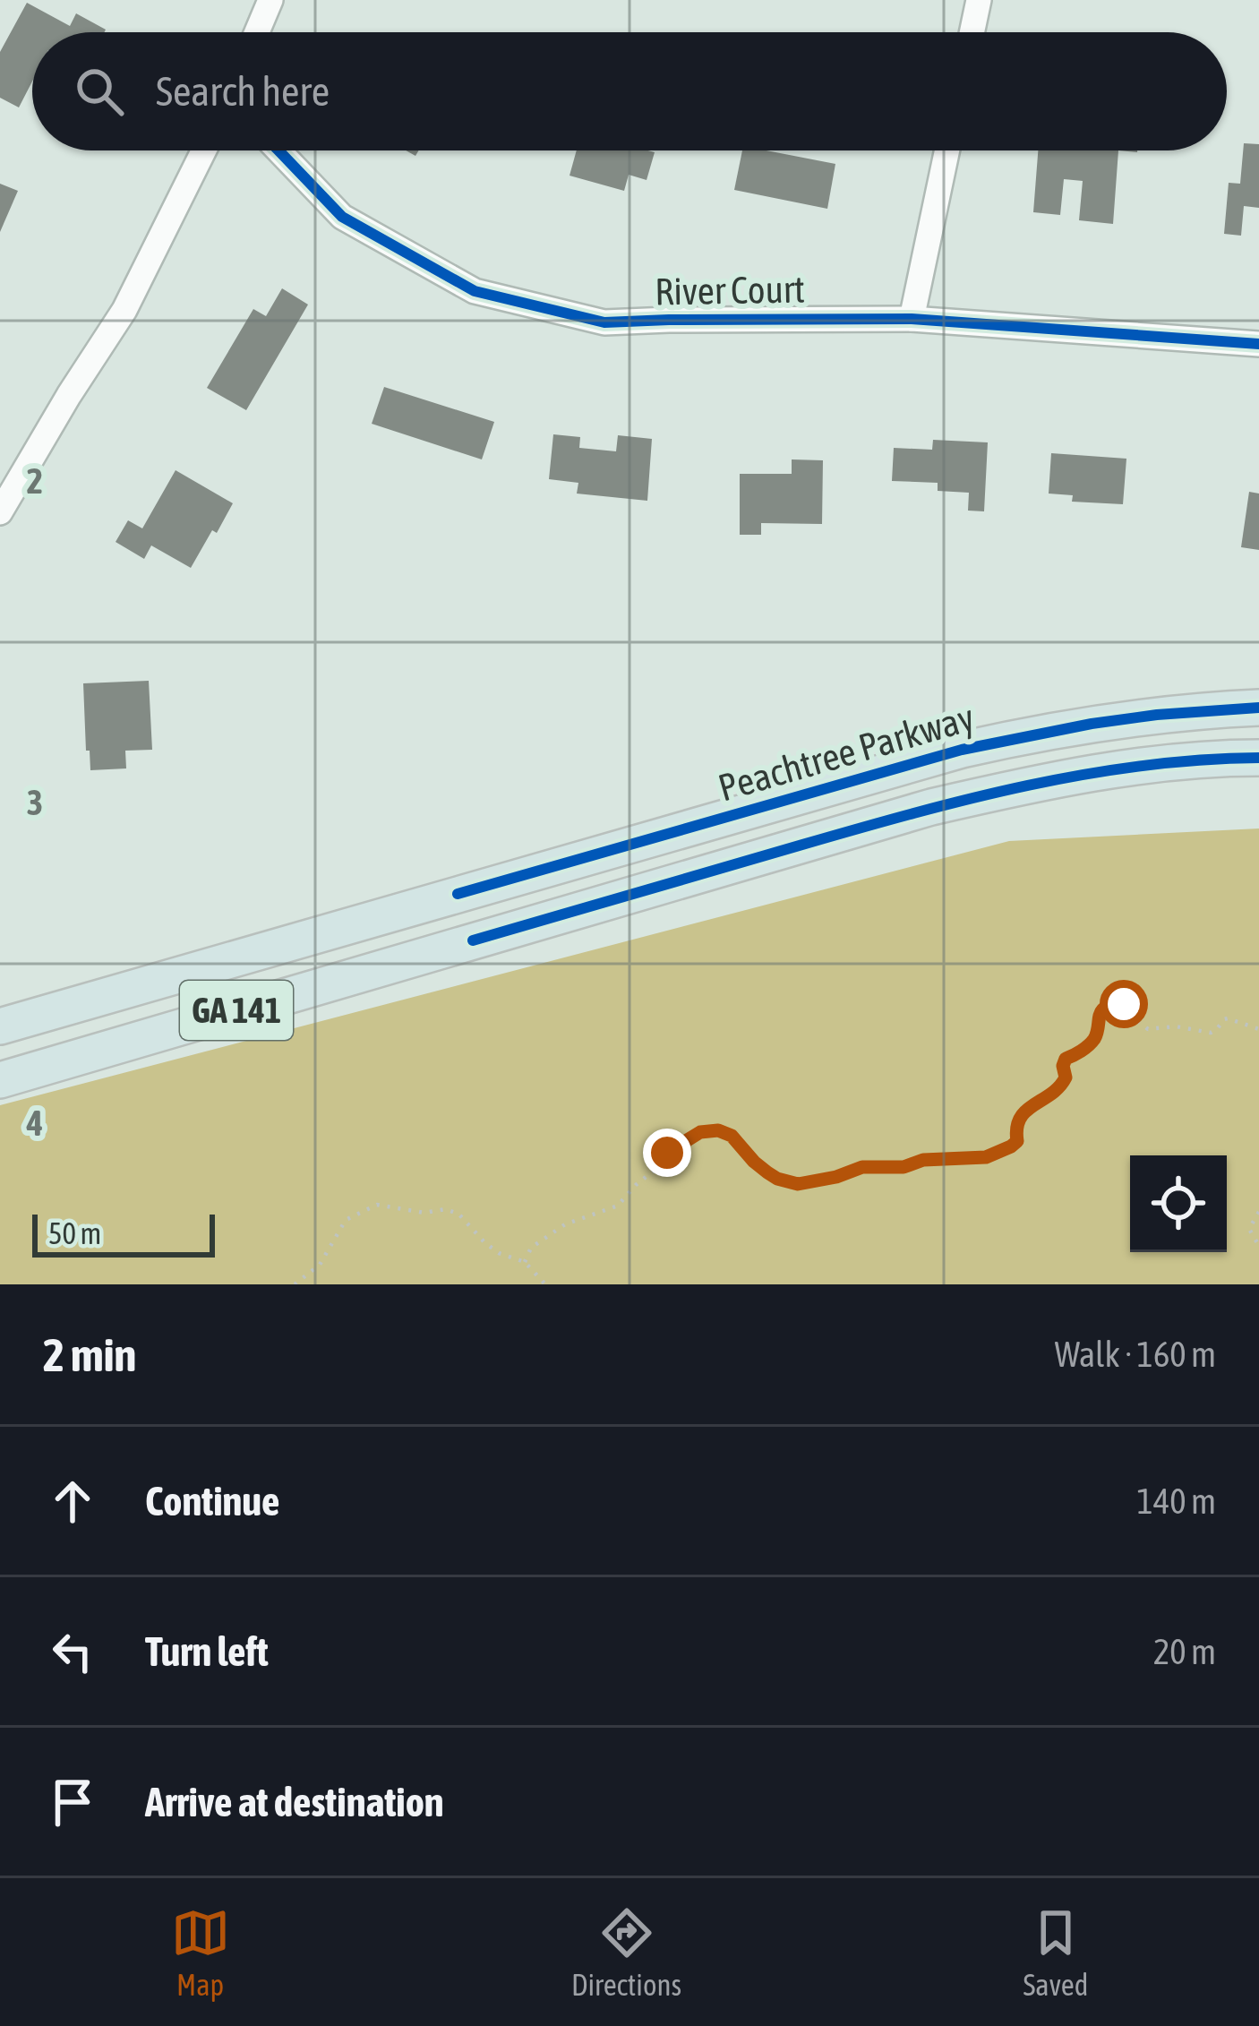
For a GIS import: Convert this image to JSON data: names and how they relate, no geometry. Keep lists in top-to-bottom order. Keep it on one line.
{"streets":{"highway":["Peachtree Parkway","GA 141"],"street":["River Court"]},"scale_bar":"50 m","page":{"search":"Search here","scale":"50 m","heading":["2 min","Walk · 160 m"],"list":[["Continue","140 m"],["Turn left","20 m"],"Arrive at destination"],"nav":["Map","Directions","Saved"]},"grid":{"rows":["2","3","4"]}}
